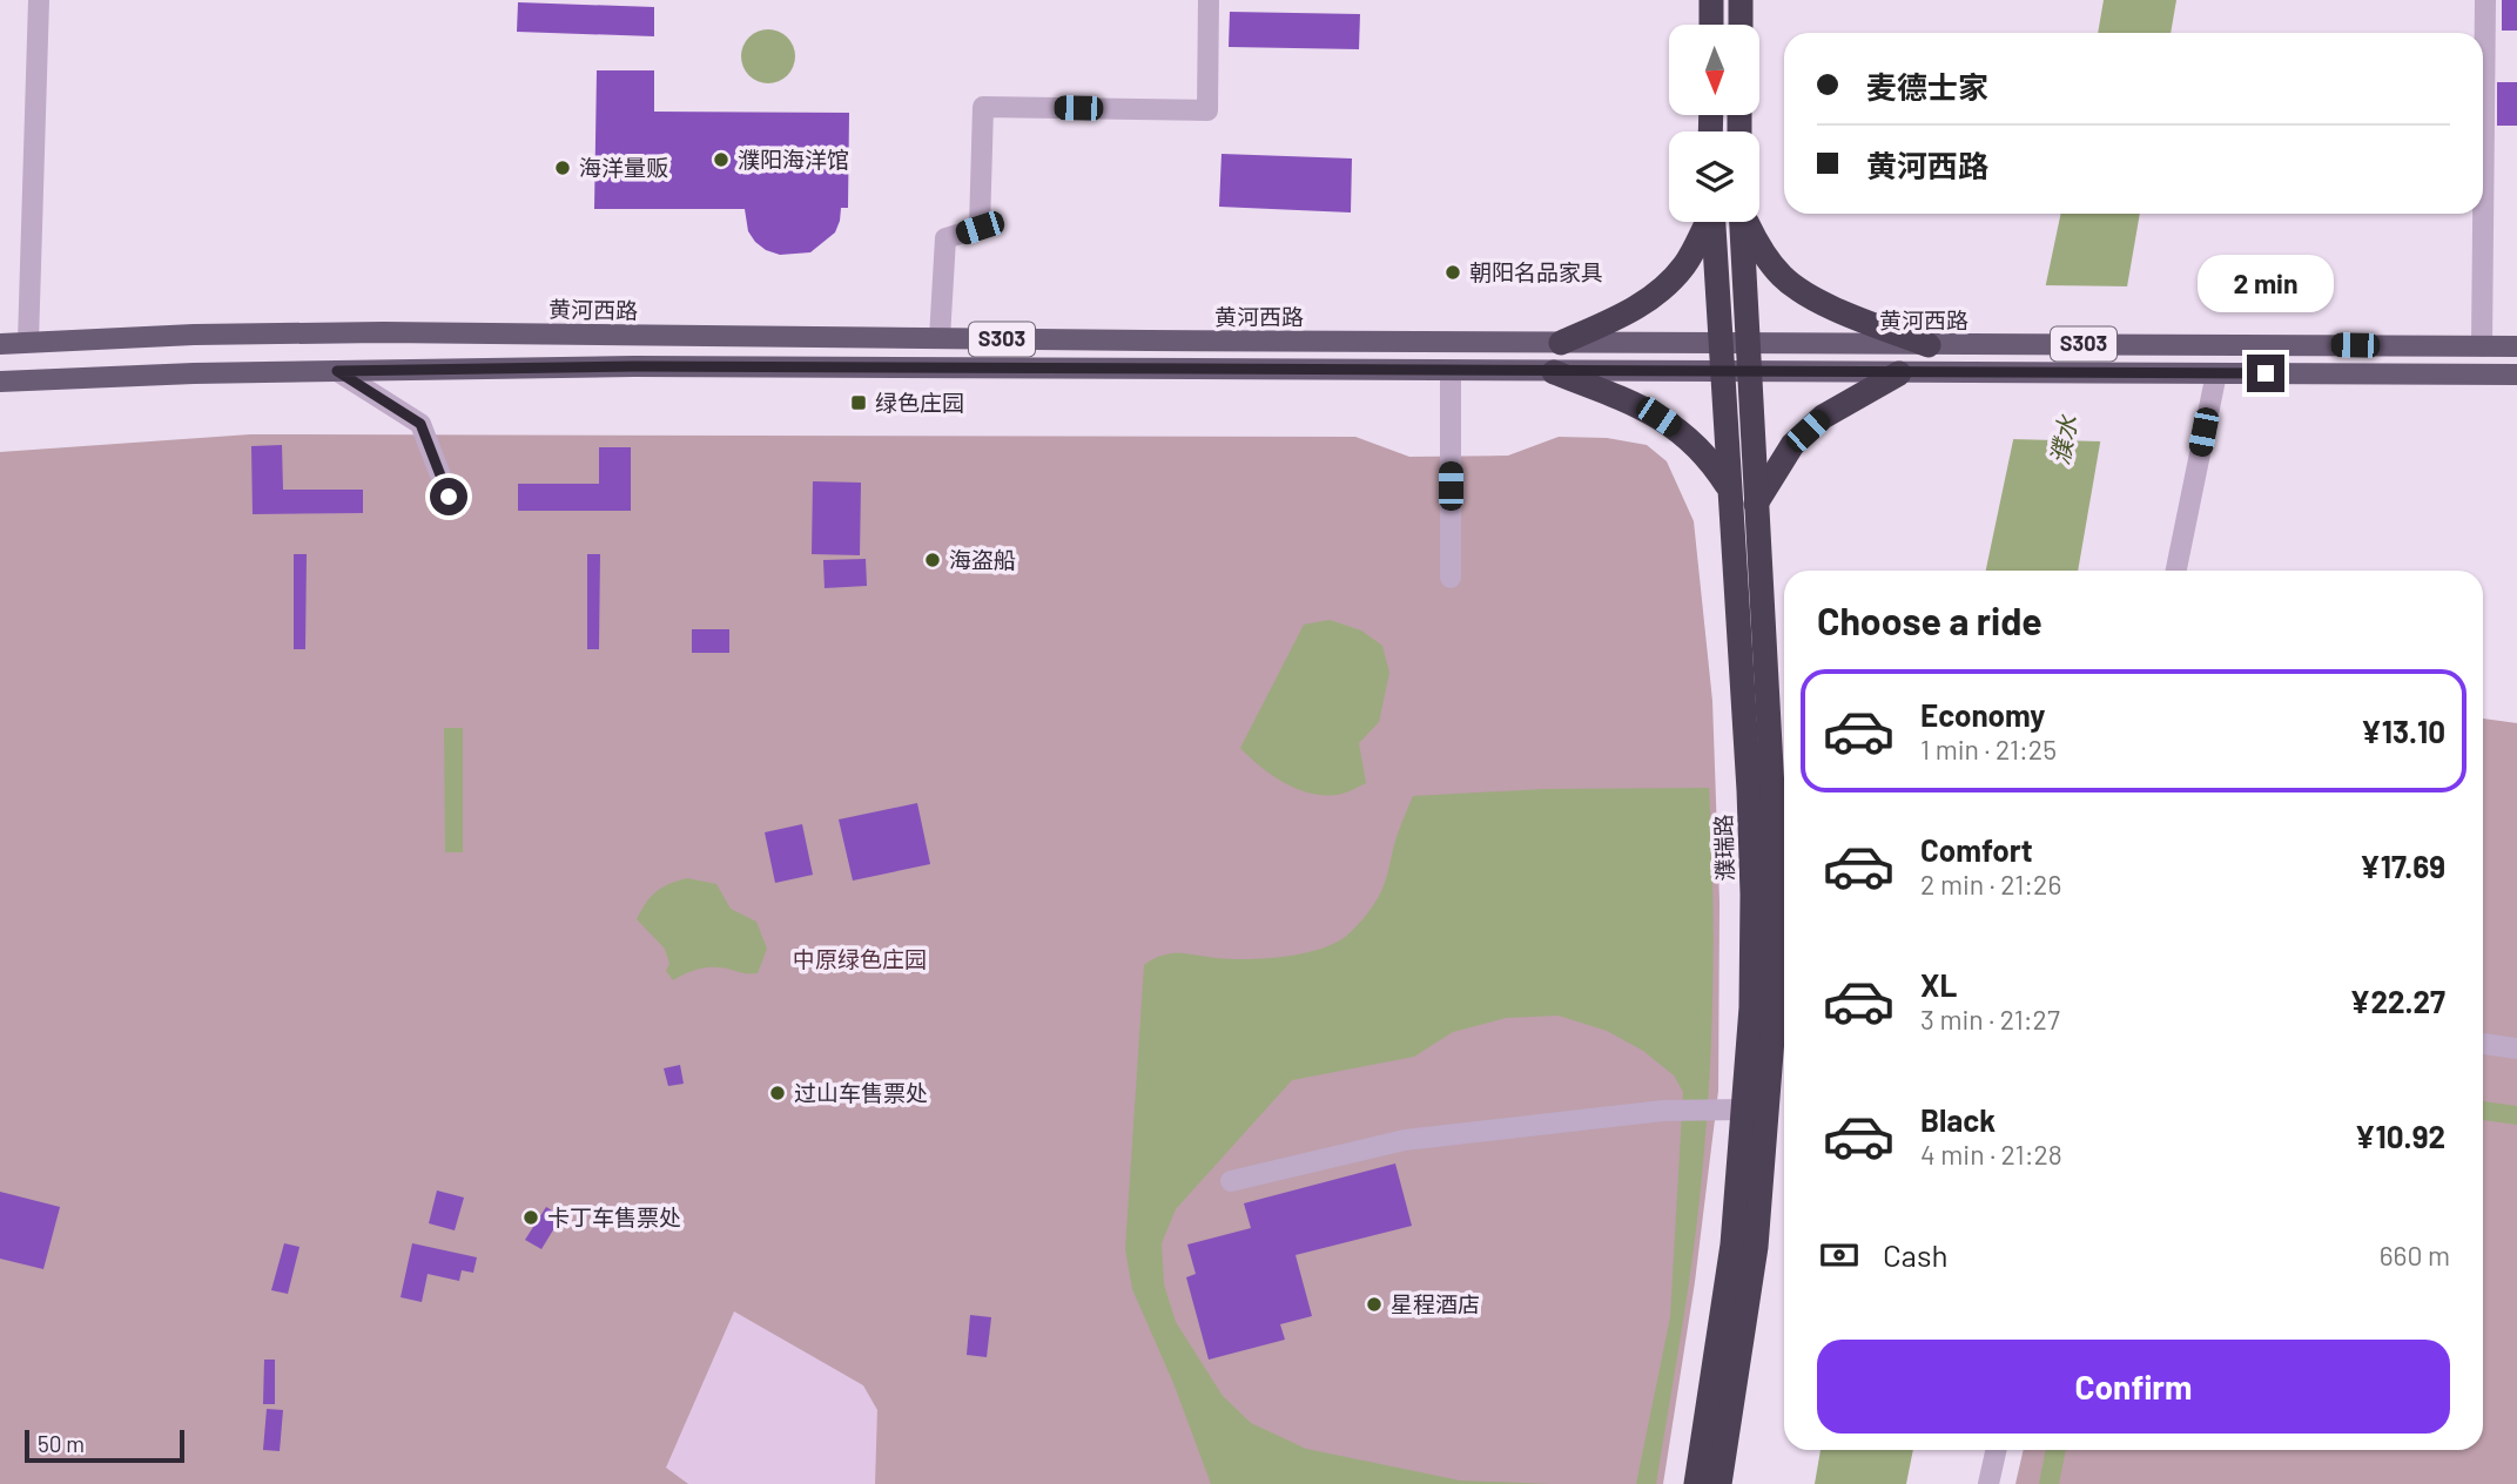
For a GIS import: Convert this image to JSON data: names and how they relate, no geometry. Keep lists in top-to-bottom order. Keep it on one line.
{"streets":{"highway":["濮瑞路"],"main road":["黄河西路","S303"]},"crossings":[["黄河西路","濮瑞路"],["S303","濮瑞路"]],"water":["濮水"],"parks":["中原绿色庄园"],"places":{"other":["濮阳海洋馆","海洋量贩","朝阳名品家具","海盗船","过山车售票处","卡丁车售票处","星程酒店"],"transit":["绿色庄园"]},"scale_bar":"50 m","north":"bottom","page":{"banner":["麦德士家","黄河西路"],"bubble":"2 min","heading":"Choose a ride","list":[{"name":"Economy","note":"1 min · 21:25","value":"¥13.10"},{"name":"Comfort","note":"2 min · 21:26","value":"¥17.69"},{"name":"XL","note":"3 min · 21:27","value":"¥22.27"},{"name":"Black","note":"4 min · 21:28","value":"¥10.92"}],"pay":["Cash","660 m"],"buttons":"Confirm","scale":"50 m"}}
